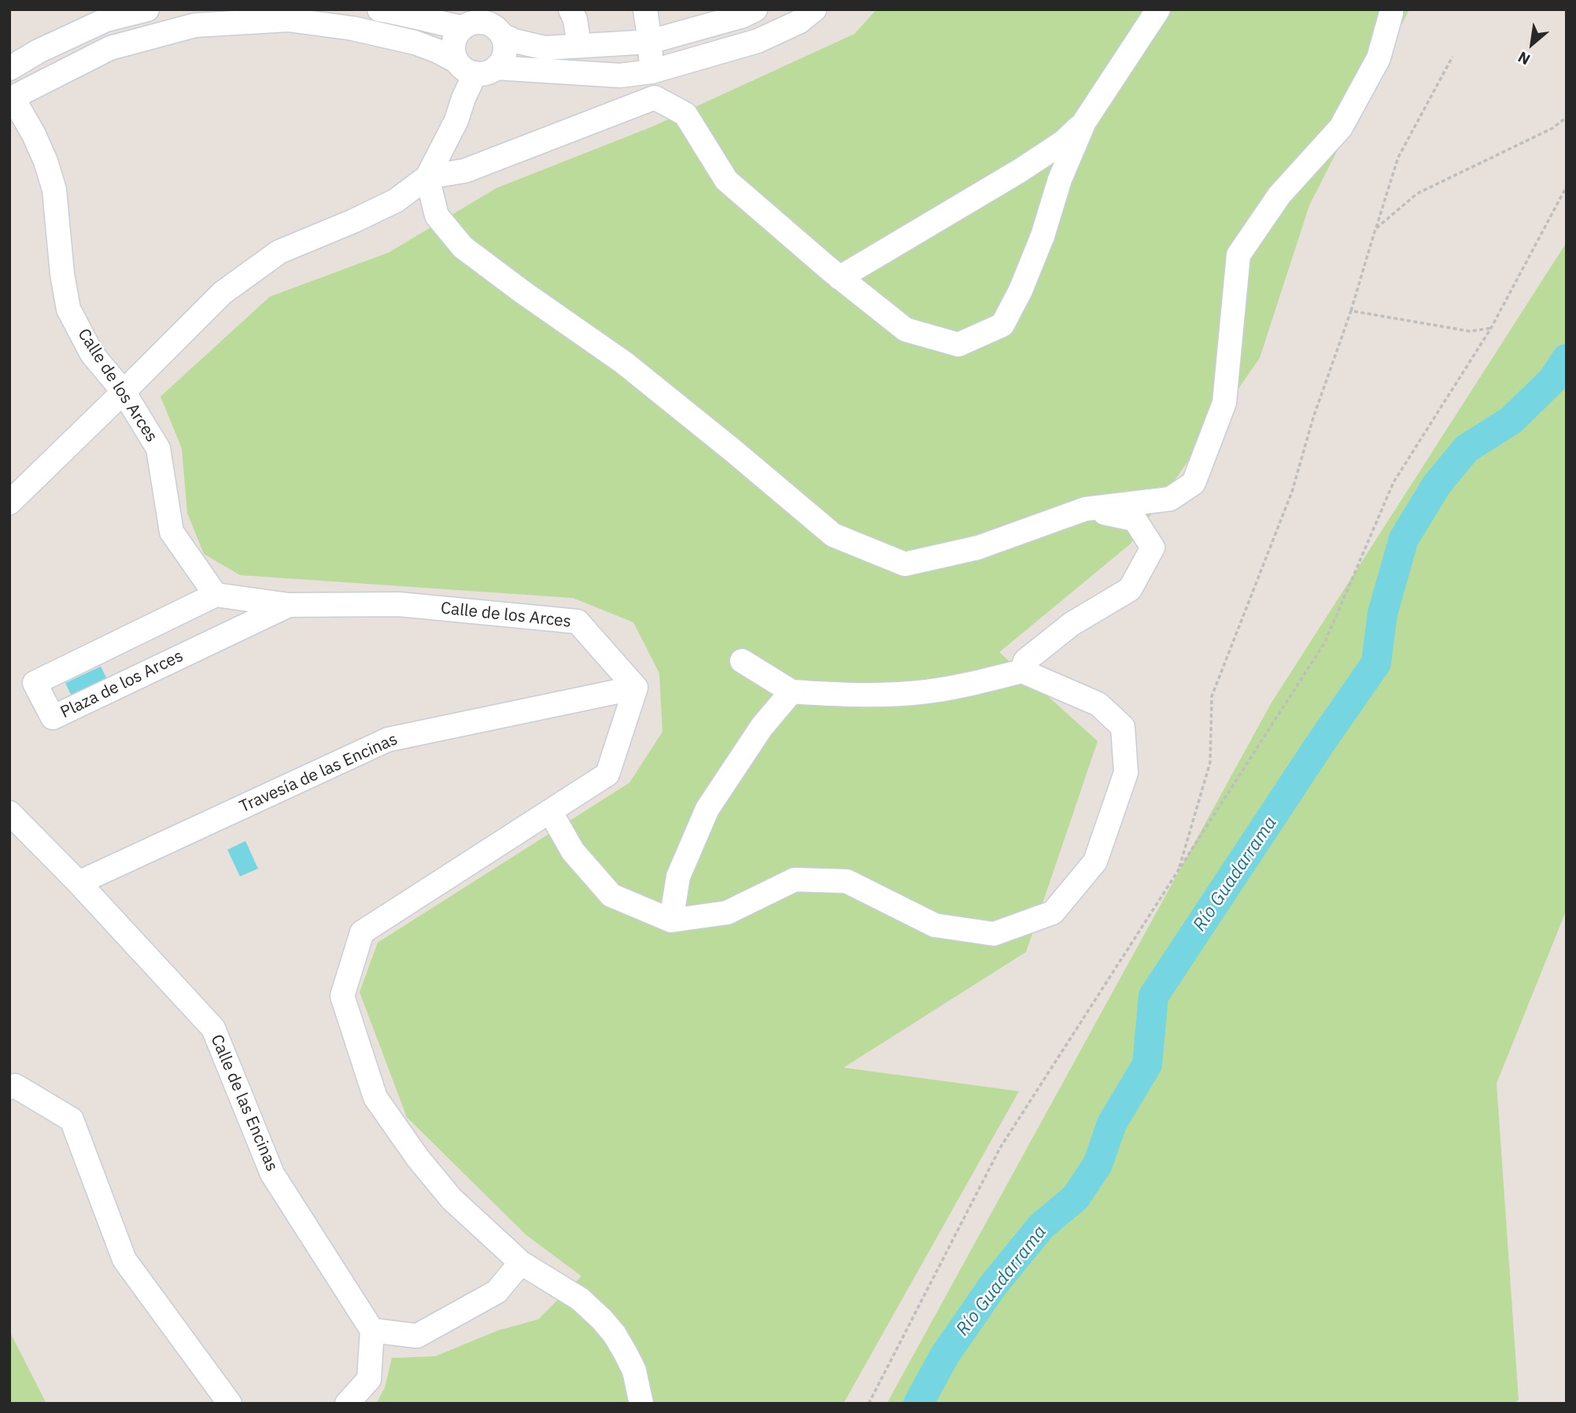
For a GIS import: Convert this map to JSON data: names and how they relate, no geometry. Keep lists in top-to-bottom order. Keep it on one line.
{"streets":{"street":["Calle de los Arces","Plaza de los Arces","Travesía de las Encinas","Calle de las Encinas"]},"crossings":[["Calle de los Arces","Plaza de los Arces"],["Calle de los Arces","Travesía de las Encinas"],["Travesía de las Encinas","Calle de las Encinas"]],"water":["Río Guadarrama"],"north":"bottom left"}
